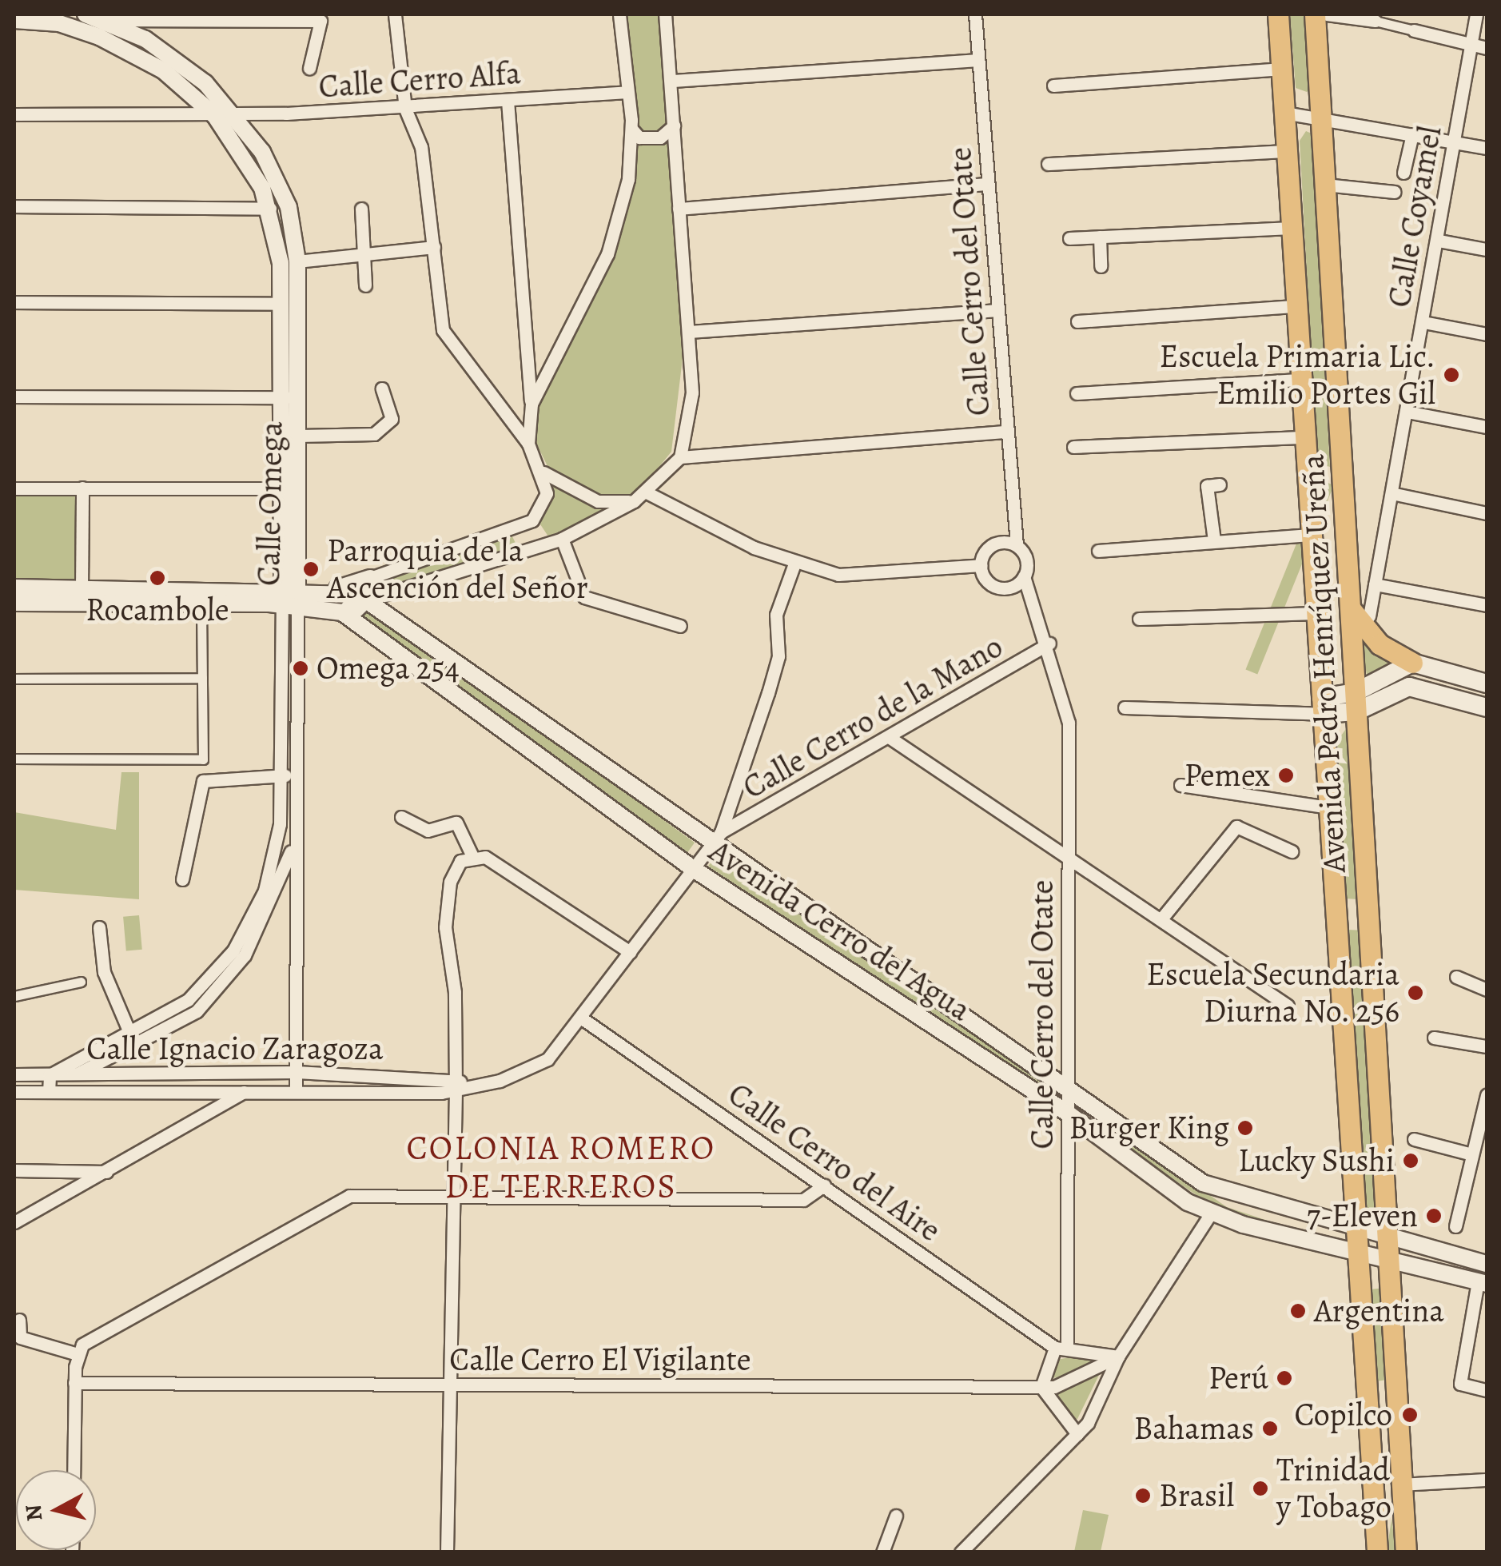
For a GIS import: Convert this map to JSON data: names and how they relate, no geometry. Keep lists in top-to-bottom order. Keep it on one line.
{"streets":{"main road":["Avenida Pedro Henríquez Ureña"],"street":["Calle Cerro Alfa","Calle Coyamel","Calle Cerro del Otate","Calle Omega","Calle Cerro de la Mano","Avenida Cerro del Agua","Calle Ignacio Zaragoza","Calle Cerro del Aire","Calle Cerro El Vigilante"]},"crossings":[["Calle Cerro Alfa","Calle Omega"],["Calle Coyamel","Avenida Pedro Henríquez Ureña"],["Calle Cerro del Otate","Calle Cerro de la Mano"],["Calle Cerro del Otate","Avenida Cerro del Agua"],["Calle Cerro del Otate","Calle Cerro del Aire"],["Calle Cerro del Otate","Calle Cerro El Vigilante"],["Calle Omega","Avenida Cerro del Agua"],["Calle Omega","Calle Ignacio Zaragoza"],["Avenida Pedro Henríquez Ureña","Avenida Cerro del Agua"],["Calle Cerro de la Mano","Avenida Cerro del Agua"]],"districts":["COLONIA ROMERO DE TERREROS"],"places":["Escuela Primaria Lic. Emilio Portes Gil","Parroquia de la Ascención del Señor","Rocambole","Omega 254","Pemex","Escuela Secundaria Diurna No. 256","Burger King","Lucky Sushi","7-Eleven","Argentina","Perú","Copilco","Bahamas","Trinidad y Tobago","Brasil"],"north":"left"}
